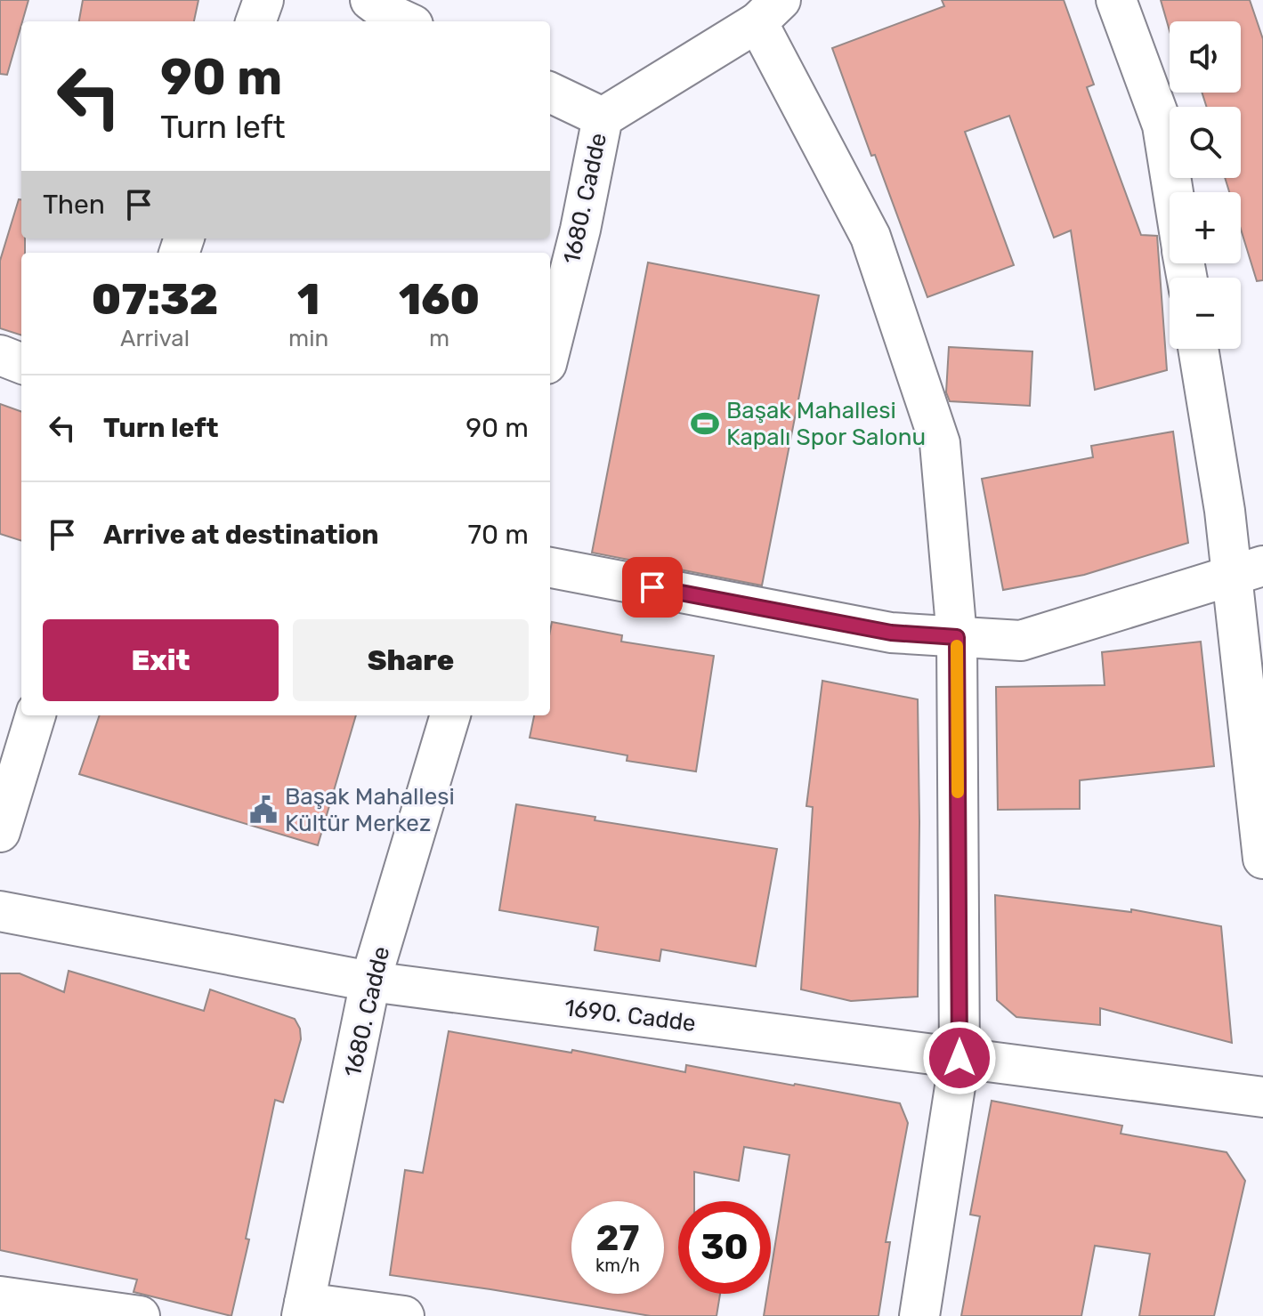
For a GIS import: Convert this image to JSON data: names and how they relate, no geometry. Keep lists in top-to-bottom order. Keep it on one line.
{"streets":{"street":["1680. Cadde","1690. Cadde"]},"crossings":[["1680. Cadde","1690. Cadde"]],"places":{"sports":["Başak Mahallesi Kapalı Spor Salonu"],"public building":["Başak Mahallesi Kültür Merkez"]},"page":{"map_buttons":["+","−"],"turn":["90 m","Turn left"],"then":"Then","eta":["07:32","Arrival","1","min","160","m"],"list":[{"name":"Turn left","value":"90 m"},{"name":"Arrive at destination","value":"70 m"}],"buttons":["Exit","Share"],"speed":"27 km/h","limit":"30"}}
